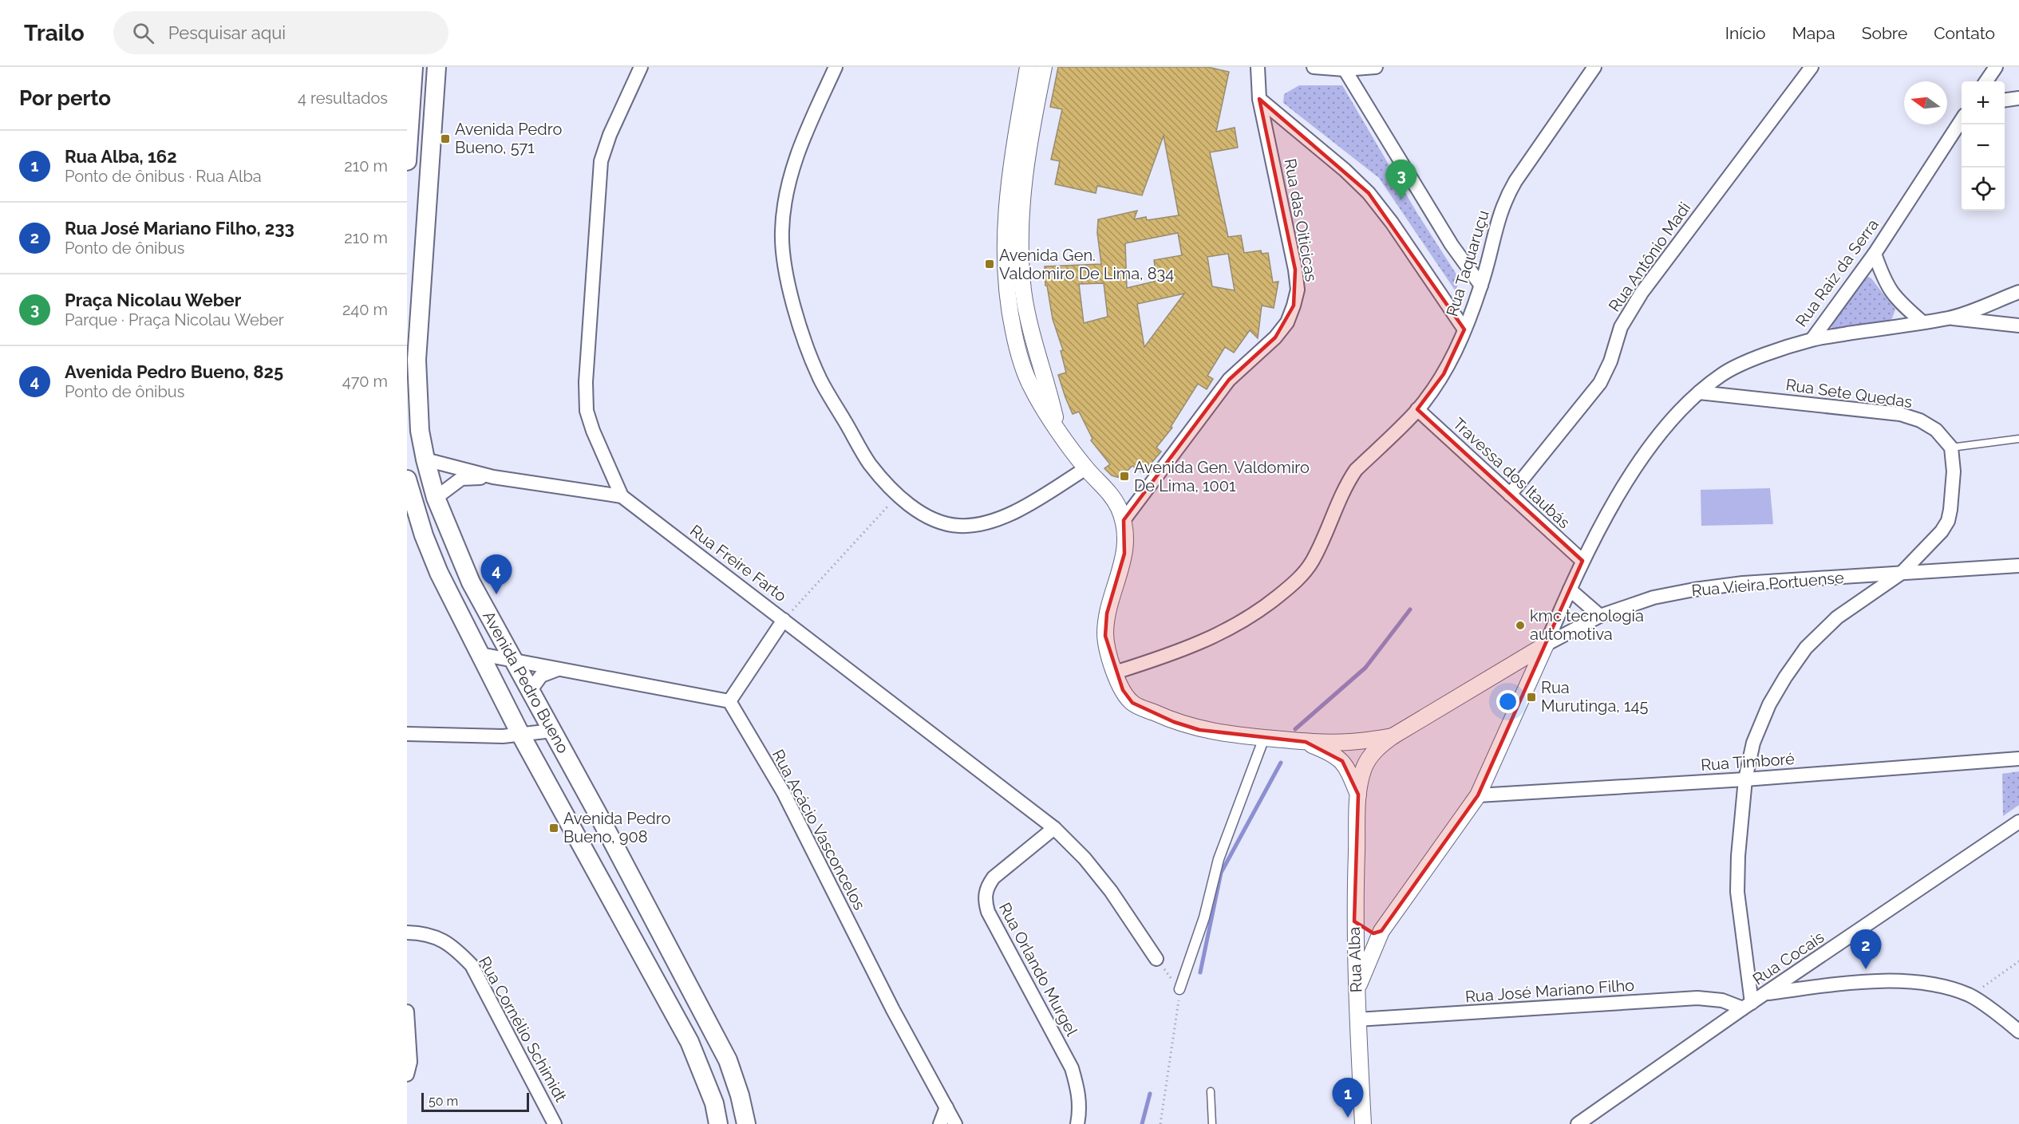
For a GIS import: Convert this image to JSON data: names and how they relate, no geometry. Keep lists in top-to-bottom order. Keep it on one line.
{"streets":{"main road":["Avenida Pedro Bueno"],"street":["Rua das Oiticicas","Rua Antônio Madi","Rua Taquaruçu","Rua Raiz da Serra","Rua Sete Quedas","Travessa dos Itaubás","Rua Freire Farto","Rua Vieira Portuense","Rua Timboré","Rua Acácio Vasconcelos","Rua Cocais","Rua Alba","Rua Orlando Murgel","Rua José Mariano Filho","Rua Cornélio Schimidt"]},"crossings":[["Rua Antônio Madi","Travessa dos Itaubás"],["Rua Taquaruçu","Travessa dos Itaubás"],["Rua Raiz da Serra","Rua Sete Quedas"],["Rua Raiz da Serra","Travessa dos Itaubás"],["Rua Raiz da Serra","Rua Vieira Portuense"],["Rua Freire Farto","Rua Orlando Murgel"],["Rua Vieira Portuense","Rua Alba"],["Rua Cocais","Rua José Mariano Filho"],["Rua Alba","Rua José Mariano Filho"]],"places":{"transit":["Avenida Pedro Bueno, 571","Avenida Gen. Valdomiro De Lima, 834","Avenida Gen. Valdomiro De Lima, 1001","Rua Murutinga, 145","Avenida Pedro Bueno, 908"],"other":["kmc tecnologia automotiva"]},"scale_bar":"50 m","north":"left","page":{"header":"Trailo","search":"Pesquisar aqui","nav":["Início","Mapa","Sobre","Contato"],"heading":["Por perto","4 resultados"],"map_buttons":["+","−"],"list":[{"mark":"1","name":"Rua Alba, 162","note":"Ponto de ônibus · Rua Alba","value":"210 m"},{"mark":"2","name":"Rua José Mariano Filho, 233","note":"Ponto de ônibus","value":"210 m"},{"mark":"3","name":"Praça Nicolau Weber","note":"Parque · Praça Nicolau Weber","value":"240 m"},{"mark":"4","name":"Avenida Pedro Bueno, 825","note":"Ponto de ônibus","value":"470 m"}],"pins":["3","4","2","1"],"scale":"50 m"}}
